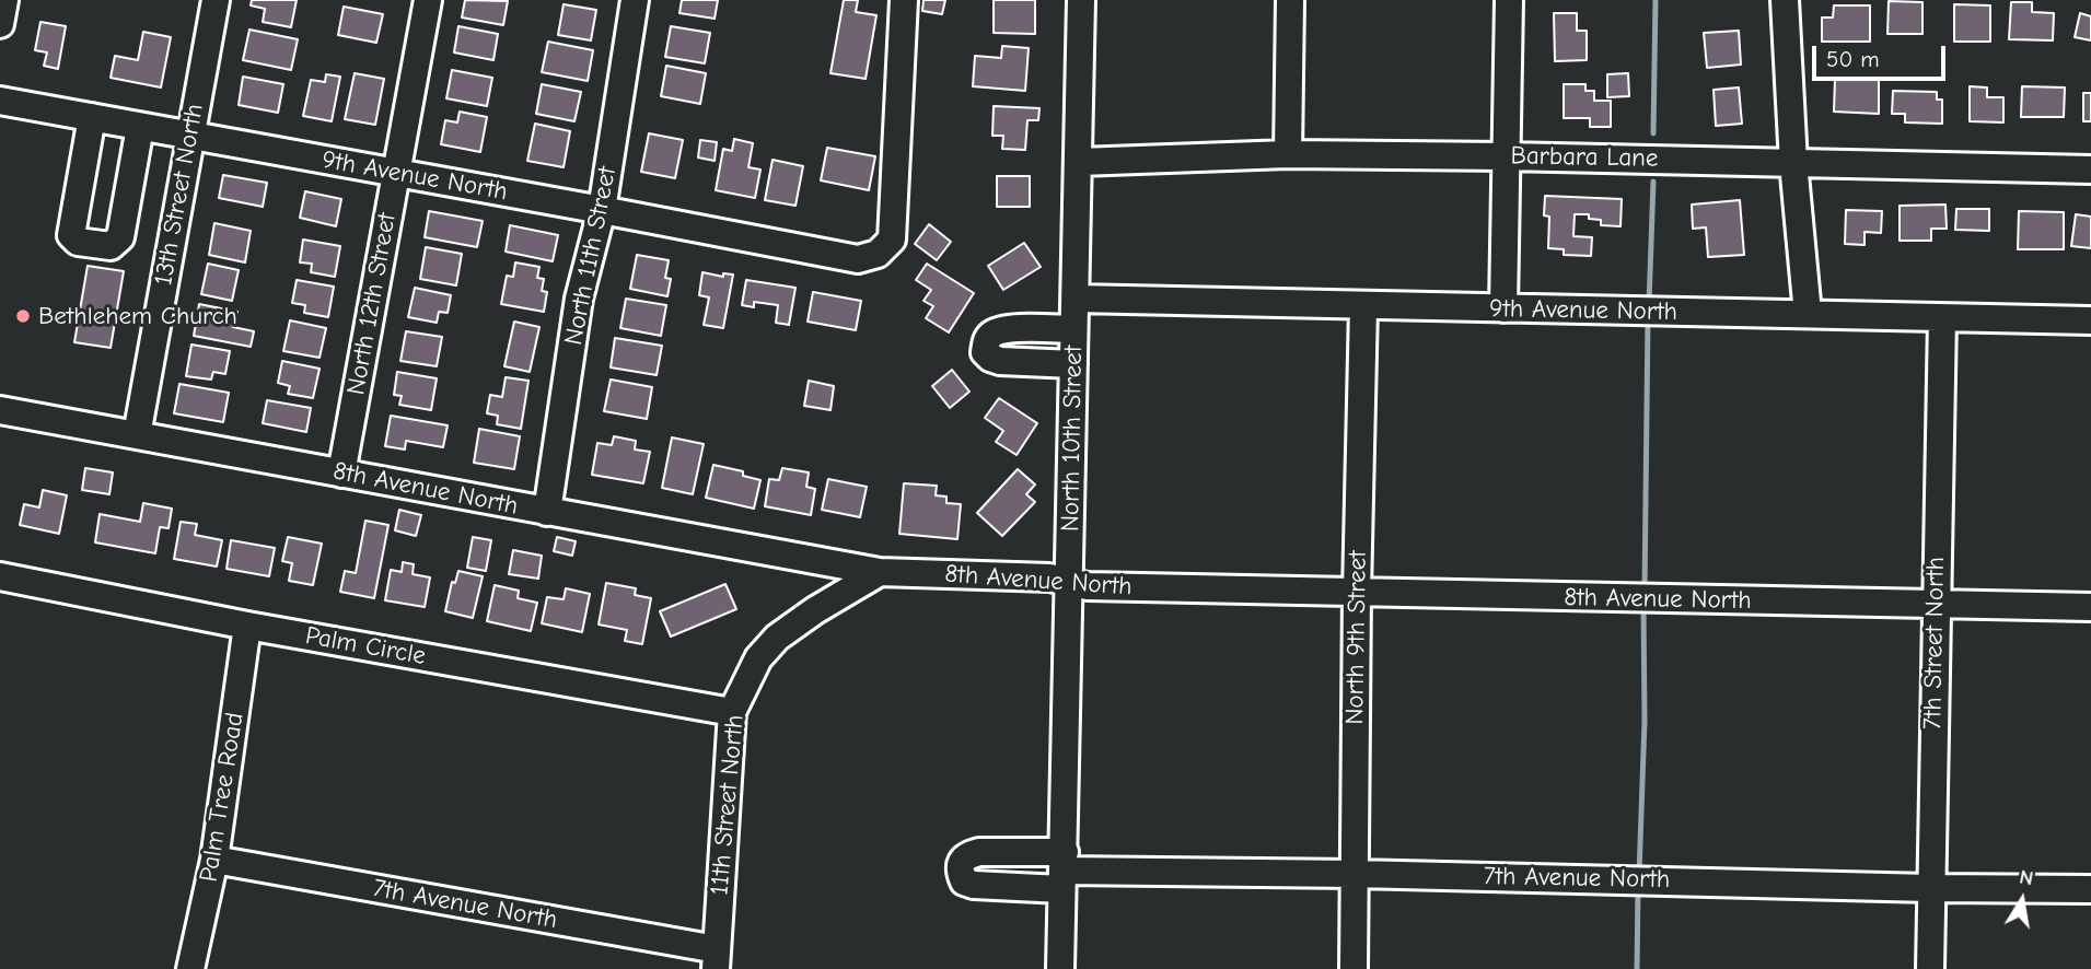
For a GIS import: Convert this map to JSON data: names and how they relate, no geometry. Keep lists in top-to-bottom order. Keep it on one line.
{"streets":{"street":["Barbara Lane","9th Avenue North","13th Street North","North 11th Street","North 12th Street","North 10th Street","8th Avenue North","North 9th Street","7th Street North","Palm Circle","Palm Tree Road","11th Street North","7th Avenue North"]},"crossings":[["Barbara Lane","North 10th Street"],["9th Avenue North","13th Street North"],["9th Avenue North","North 11th Street"],["9th Avenue North","North 12th Street"],["9th Avenue North","North 10th Street"],["9th Avenue North","North 9th Street"],["9th Avenue North","7th Street North"],["13th Street North","8th Avenue North"],["North 11th Street","8th Avenue North"],["North 12th Street","8th Avenue North"],["North 10th Street","8th Avenue North"],["North 10th Street","7th Avenue North"],["8th Avenue North","North 9th Street"],["8th Avenue North","7th Street North"],["8th Avenue North","11th Street North"],["North 9th Street","7th Avenue North"],["7th Street North","7th Avenue North"],["Palm Circle","Palm Tree Road"],["Palm Circle","11th Street North"],["Palm Tree Road","7th Avenue North"],["11th Street North","7th Avenue North"]],"places":["Bethlehem Church"],"scale_bar":"50 m","north":"top"}
